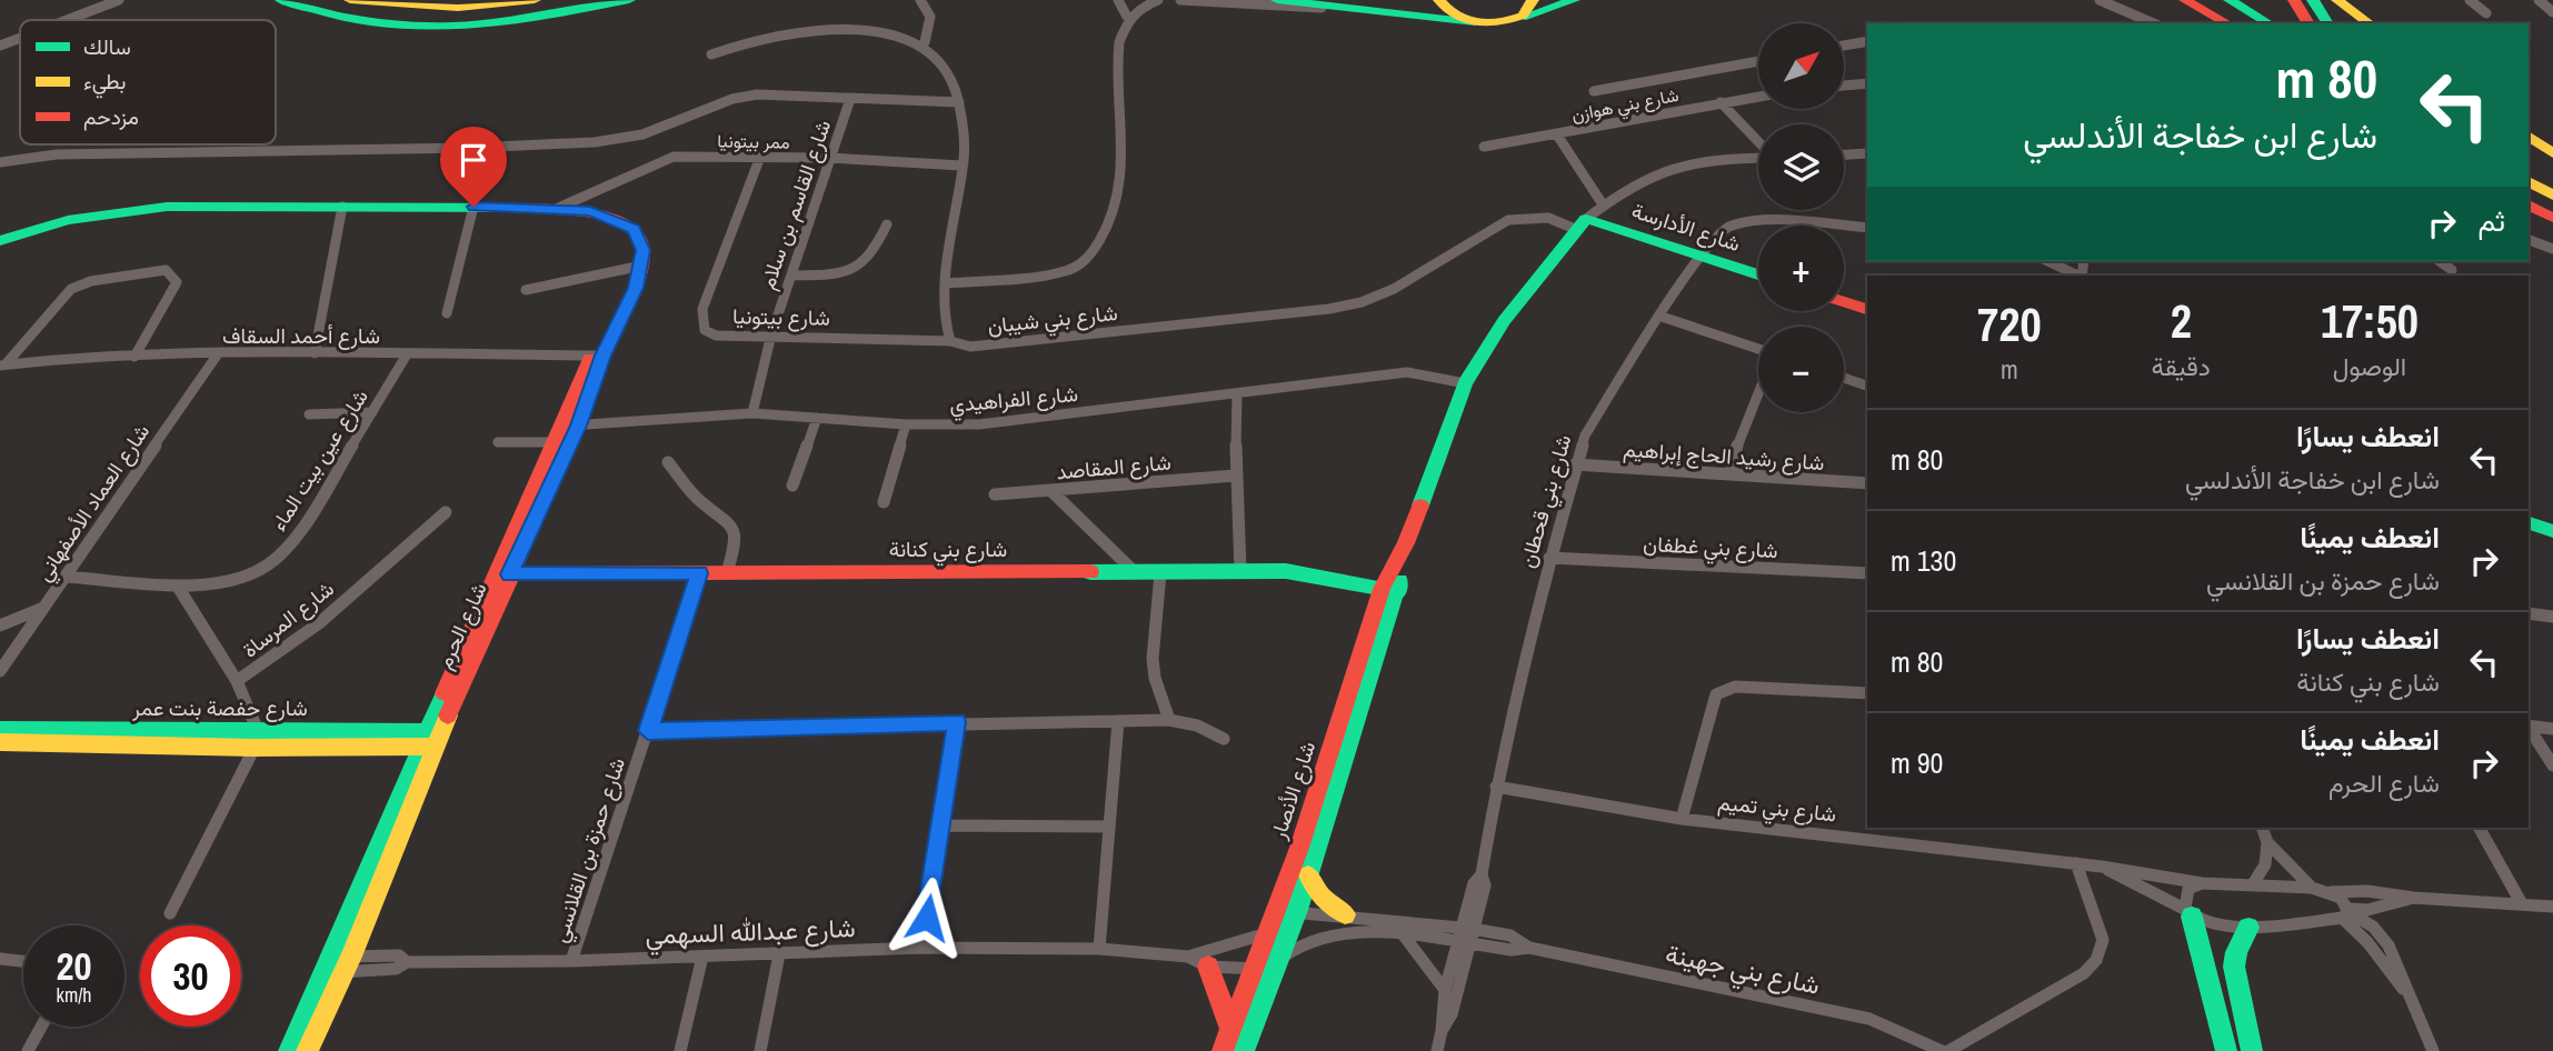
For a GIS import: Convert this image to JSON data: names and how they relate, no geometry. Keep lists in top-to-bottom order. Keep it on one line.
{"streets":{"street":["شارع بني هوازن","ممر بيتونيا","شارع القاسم بن سلام","شارع الأدارسة","شارع بيتونيا","شارع بني شيبان","شارع أحمد السقاف","شارع الفراهيدي","شارع رشيد الحاج إبراهيم","شارع عين بيت الماء","شارع المقاصد","شارع بني قحطان","شارع العماد الأصفهاني","شارع بني غطفان","شارع بني كنانة","شارع المرساة","شارع الحرم","شارع حفصة بنت عمر","شارع الأنصار","شارع بني تميم","شارع حمزة بن القلانسي","شارع عبدالله السهمي","شارع بني جهينة"]},"crossings":[["ممر بيتونيا","شارع القاسم بن سلام"],["ممر بيتونيا","شارع بيتونيا"],["شارع القاسم بن سلام","شارع بيتونيا"],["شارع القاسم بن سلام","شارع الفراهيدي"],["شارع الأدارسة","شارع بني شيبان"],["شارع الأدارسة","شارع بني قحطان"],["شارع الأدارسة","شارع الأنصار"],["شارع بيتونيا","شارع بني شيبان"],["شارع بني شيبان","شارع الأنصار"],["شارع أحمد السقاف","شارع عين بيت الماء"],["شارع أحمد السقاف","شارع العماد الأصفهاني"],["شارع أحمد السقاف","شارع الحرم"],["شارع الفراهيدي","شارع الحرم"],["شارع الفراهيدي","شارع الأنصار"],["شارع رشيد الحاج إبراهيم","شارع بني قحطان"],["شارع عين بيت الماء","شارع العماد الأصفهاني"],["شارع عين بيت الماء","شارع المرساة"],["شارع بني قحطان","شارع بني غطفان"],["شارع بني قحطان","شارع بني تميم"],["شارع بني قحطان","شارع بني جهينة"],["شارع بني كنانة","شارع الحرم"],["شارع بني كنانة","شارع الأنصار"],["شارع بني كنانة","شارع حمزة بن القلانسي"],["شارع الحرم","شارع حفصة بنت عمر"],["شارع الحرم","شارع عبدالله السهمي"],["شارع الأنصار","شارع عبدالله السهمي"],["شارع الأنصار","شارع بني جهينة"],["شارع حمزة بن القلانسي","شارع عبدالله السهمي"],["شارع عبدالله السهمي","شارع بني جهينة"]],"legend":["سالك","بطيء","مزدحم"],"north":"top right","page":{"map_buttons":["+","−"],"turn":["80 m","شارع ابن خفاجة الأندلسي"],"then":"ثم","eta":["17:50","الوصول","2","دقيقة","720","m"],"list":[{"name":"انعطف يسارًا","note":"شارع ابن خفاجة الأندلسي","value":"80 m"},{"name":"انعطف يمينًا","note":"شارع حمزة بن القلانسي","value":"130 m"},{"name":"انعطف يسارًا","note":"شارع بني كنانة","value":"80 m"},{"name":"انعطف يمينًا","note":"شارع الحرم","value":"90 m"}],"speed":"20 km/h","limit":"30"}}
